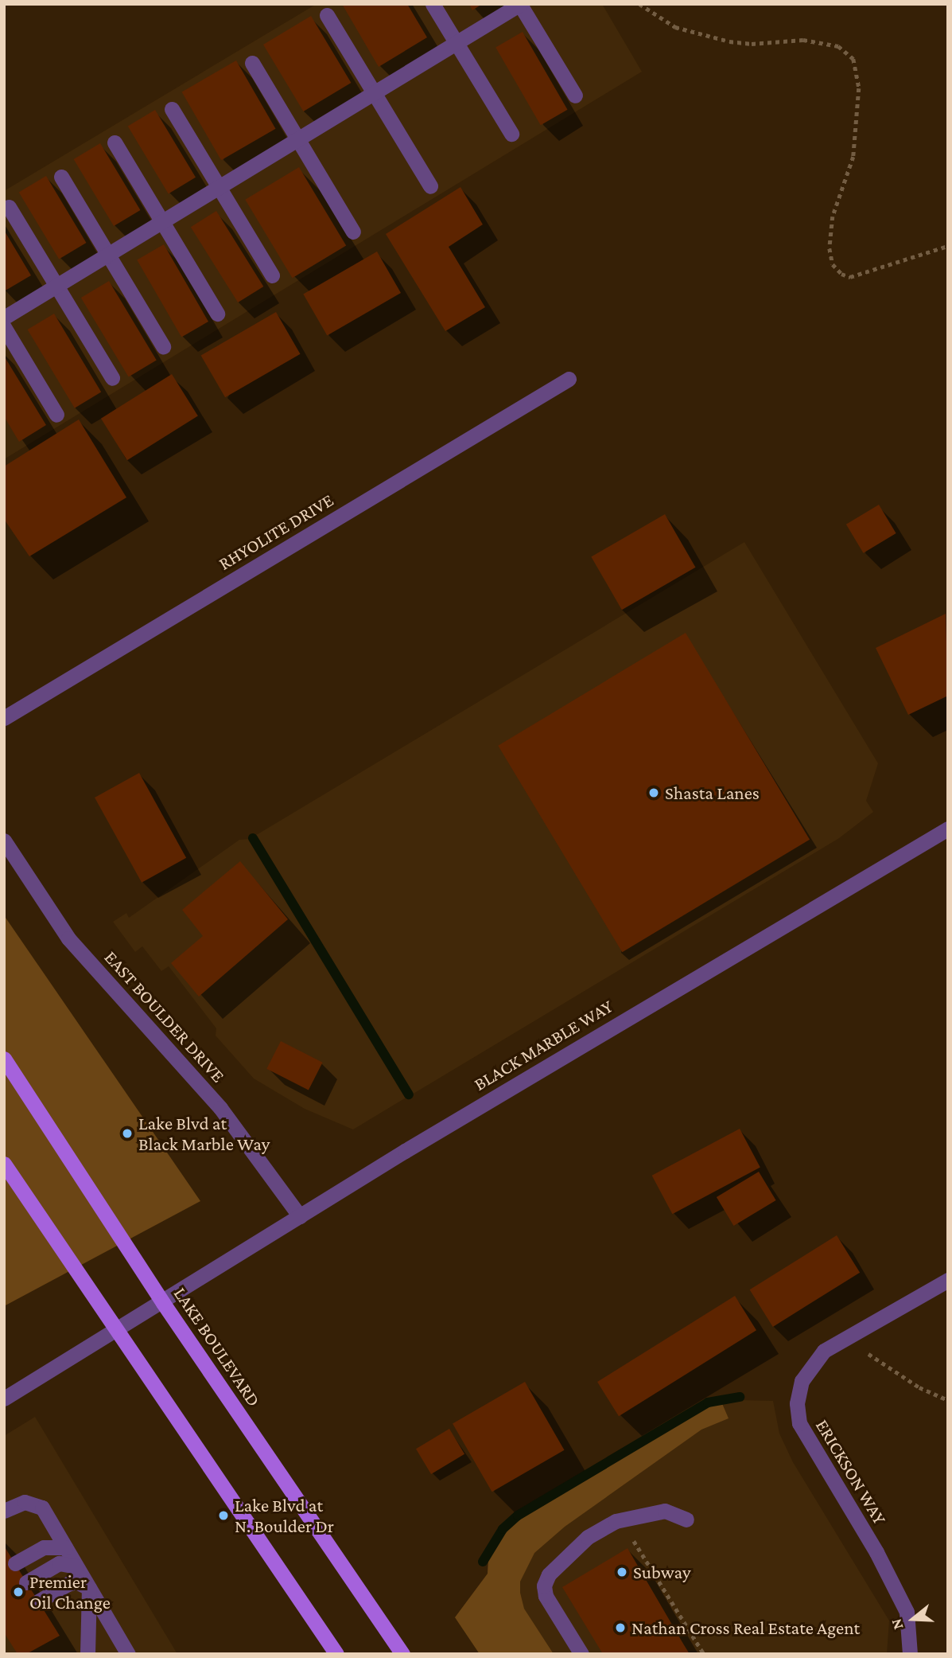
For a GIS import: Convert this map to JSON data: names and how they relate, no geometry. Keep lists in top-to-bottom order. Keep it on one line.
{"streets":{"main road":["LAKE BOULEVARD"],"street":["RHYOLITE DRIVE","EAST BOULDER DRIVE","BLACK MARBLE WAY","ERICKSON WAY"]},"crossings":[["EAST BOULDER DRIVE","BLACK MARBLE WAY"],["BLACK MARBLE WAY","LAKE BOULEVARD"]],"places":["Shasta Lanes","Lake Blvd at Black Marble Way","Lake Blvd at N. Boulder Dr","Subway","Premier Oil Change","Nathan Cross Real Estate Agent"],"north":"left"}
